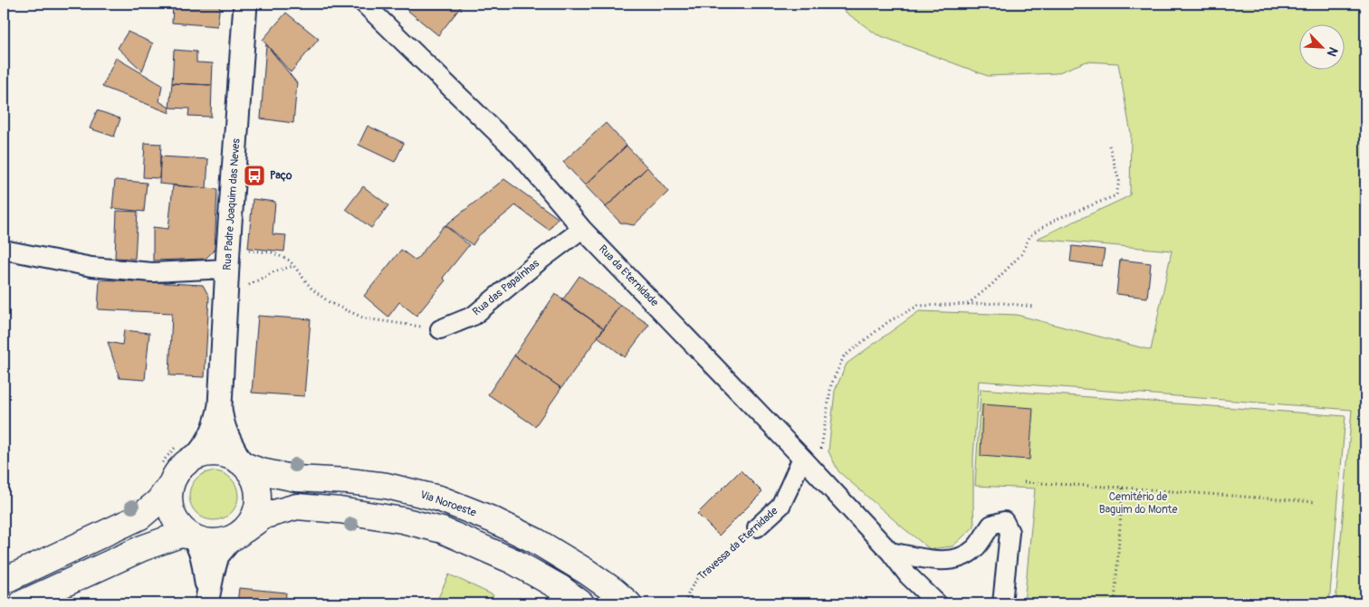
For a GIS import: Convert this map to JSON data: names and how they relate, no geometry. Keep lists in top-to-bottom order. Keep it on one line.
{"streets":{"main road":["Via Noroeste"],"street":["Rua Padre Joaquim das Neves","Rua da Eternidade","Rua das Papaínhas","Travessa da Eternidade"]},"crossings":[["Rua Padre Joaquim das Neves","Via Noroeste"],["Rua da Eternidade","Rua das Papaínhas"],["Rua da Eternidade","Travessa da Eternidade"]],"parks":["Cemitério de Baguim do Monte"],"places":{"bus stop":["Paço"]},"north":"bottom right"}
